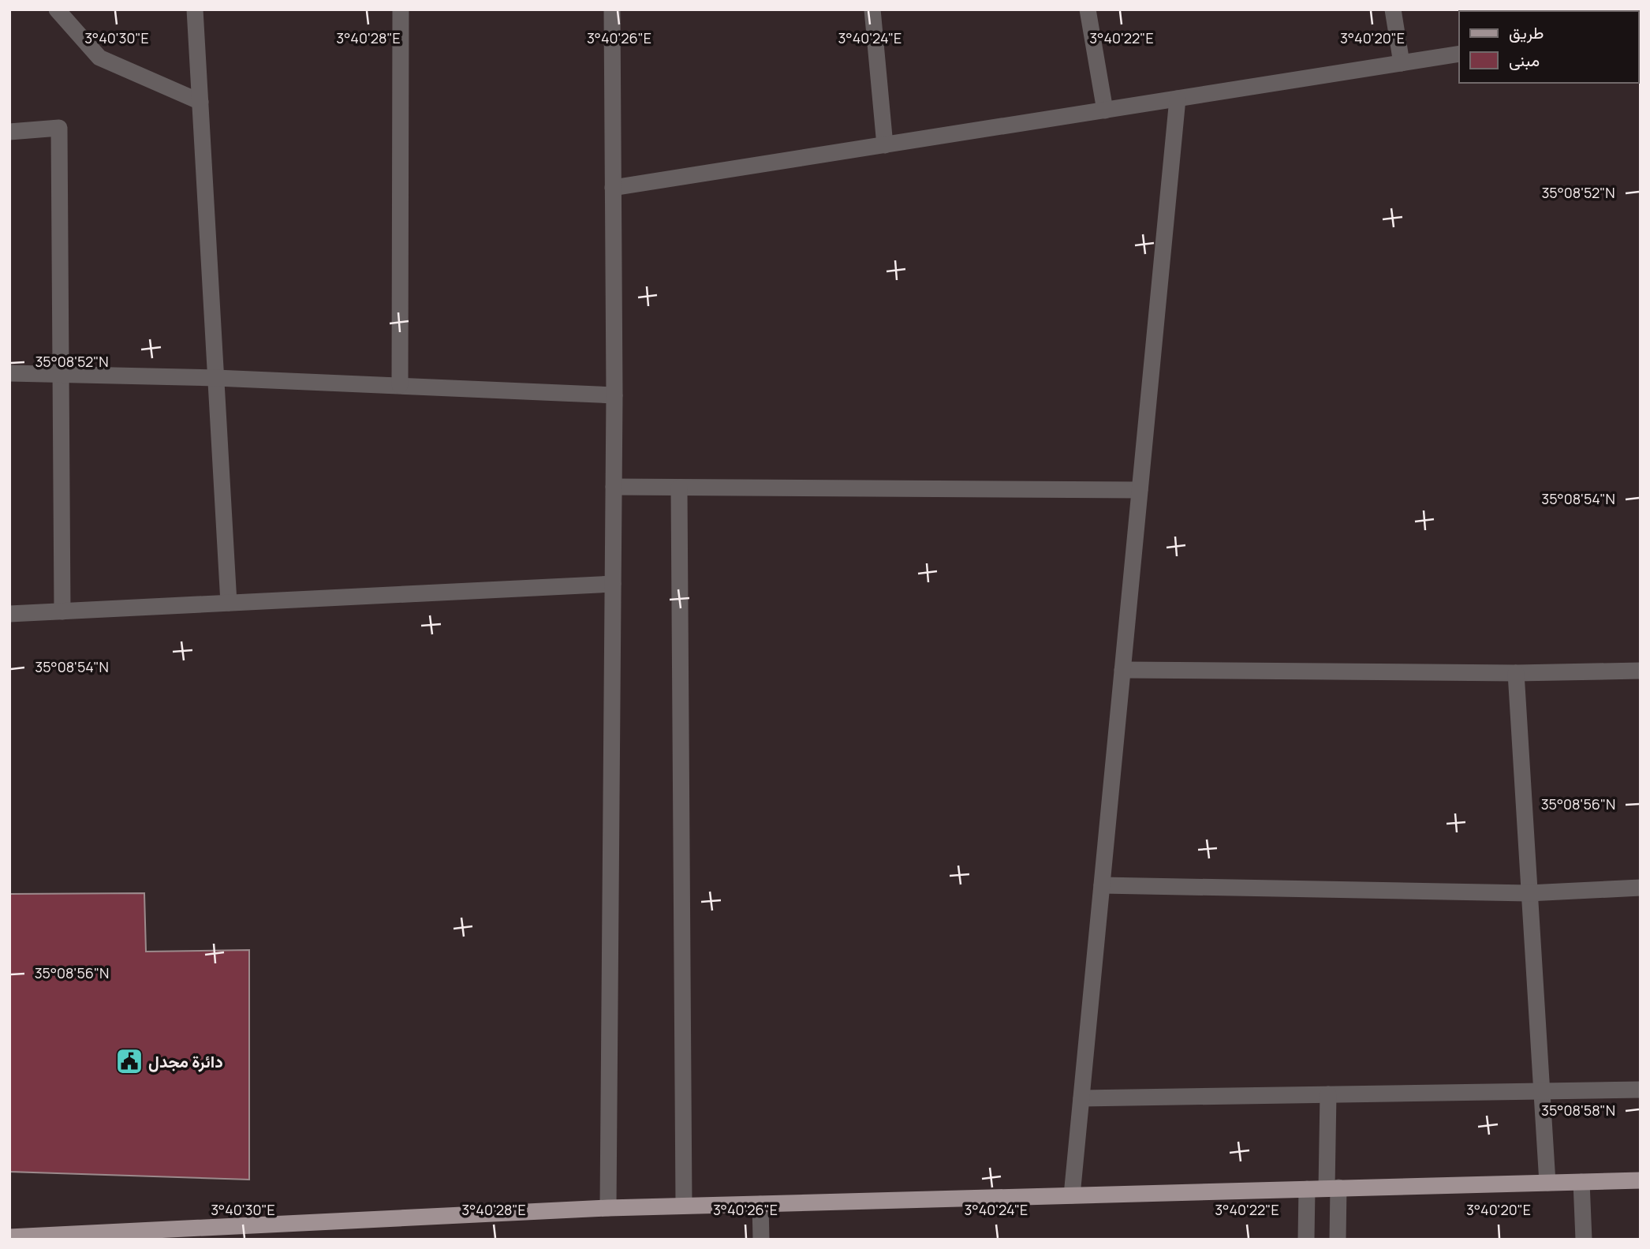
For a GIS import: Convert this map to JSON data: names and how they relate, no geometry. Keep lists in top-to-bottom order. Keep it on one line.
{"places":{"public building":["دائرة مجدل"]},"legend":["طريق","مبنى"],"coordinates":["3°40'30\"E","3°40'28\"E","3°40'26\"E","3°40'24\"E","3°40'22\"E","3°40'20\"E","35°08'52\"N","35°08'54\"N","35°08'56\"N","35°08'58\"N"]}
